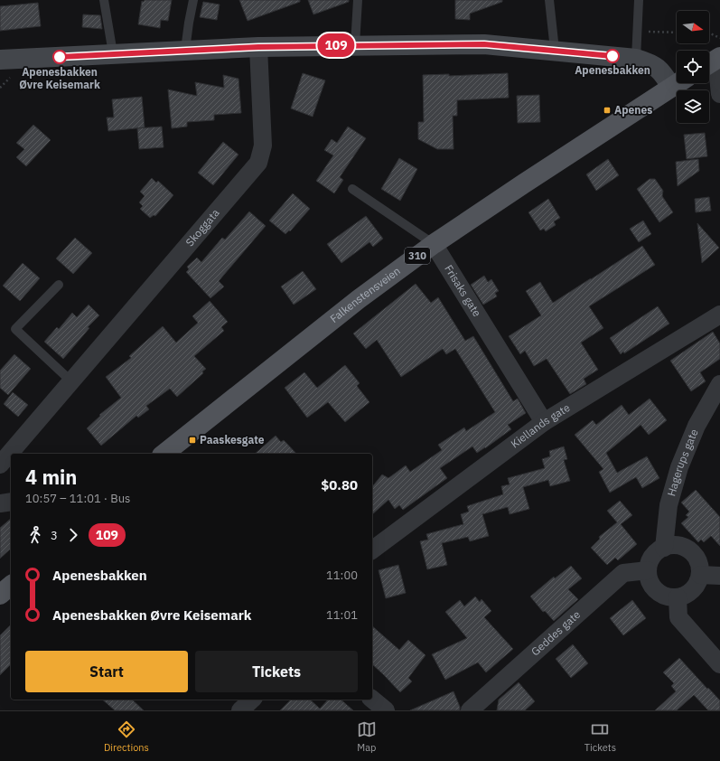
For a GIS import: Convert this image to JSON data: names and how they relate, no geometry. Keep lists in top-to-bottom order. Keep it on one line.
{"streets":{"main road":["310","Falkenstensveien"],"street":["Skoggata","Frisaks gate","Kiellands gate","Hagerups gate","Geddes gate"]},"crossings":[["Frisaks gate","Falkenstensveien"],["Frisaks gate","Kiellands gate"],["Hagerups gate","Geddes gate"]],"places":{"other":["Apenesbakken","Apenesbakken Øvre Keisemark"],"transit":["Apenes","Paaskesgate"]},"lines":["bus line 109"],"north":"right","page":{"on_map":"109","heading":["4 min","10:57 – 11:01 · Bus","$0.80"],"legs":["3","109"],"list":[{"name":"Apenesbakken","value":"11:00"},{"name":"Apenesbakken Øvre Keisemark","value":"11:01"}],"buttons":["Start","Tickets"],"tabs":["Directions","Map","Tickets"]}}
